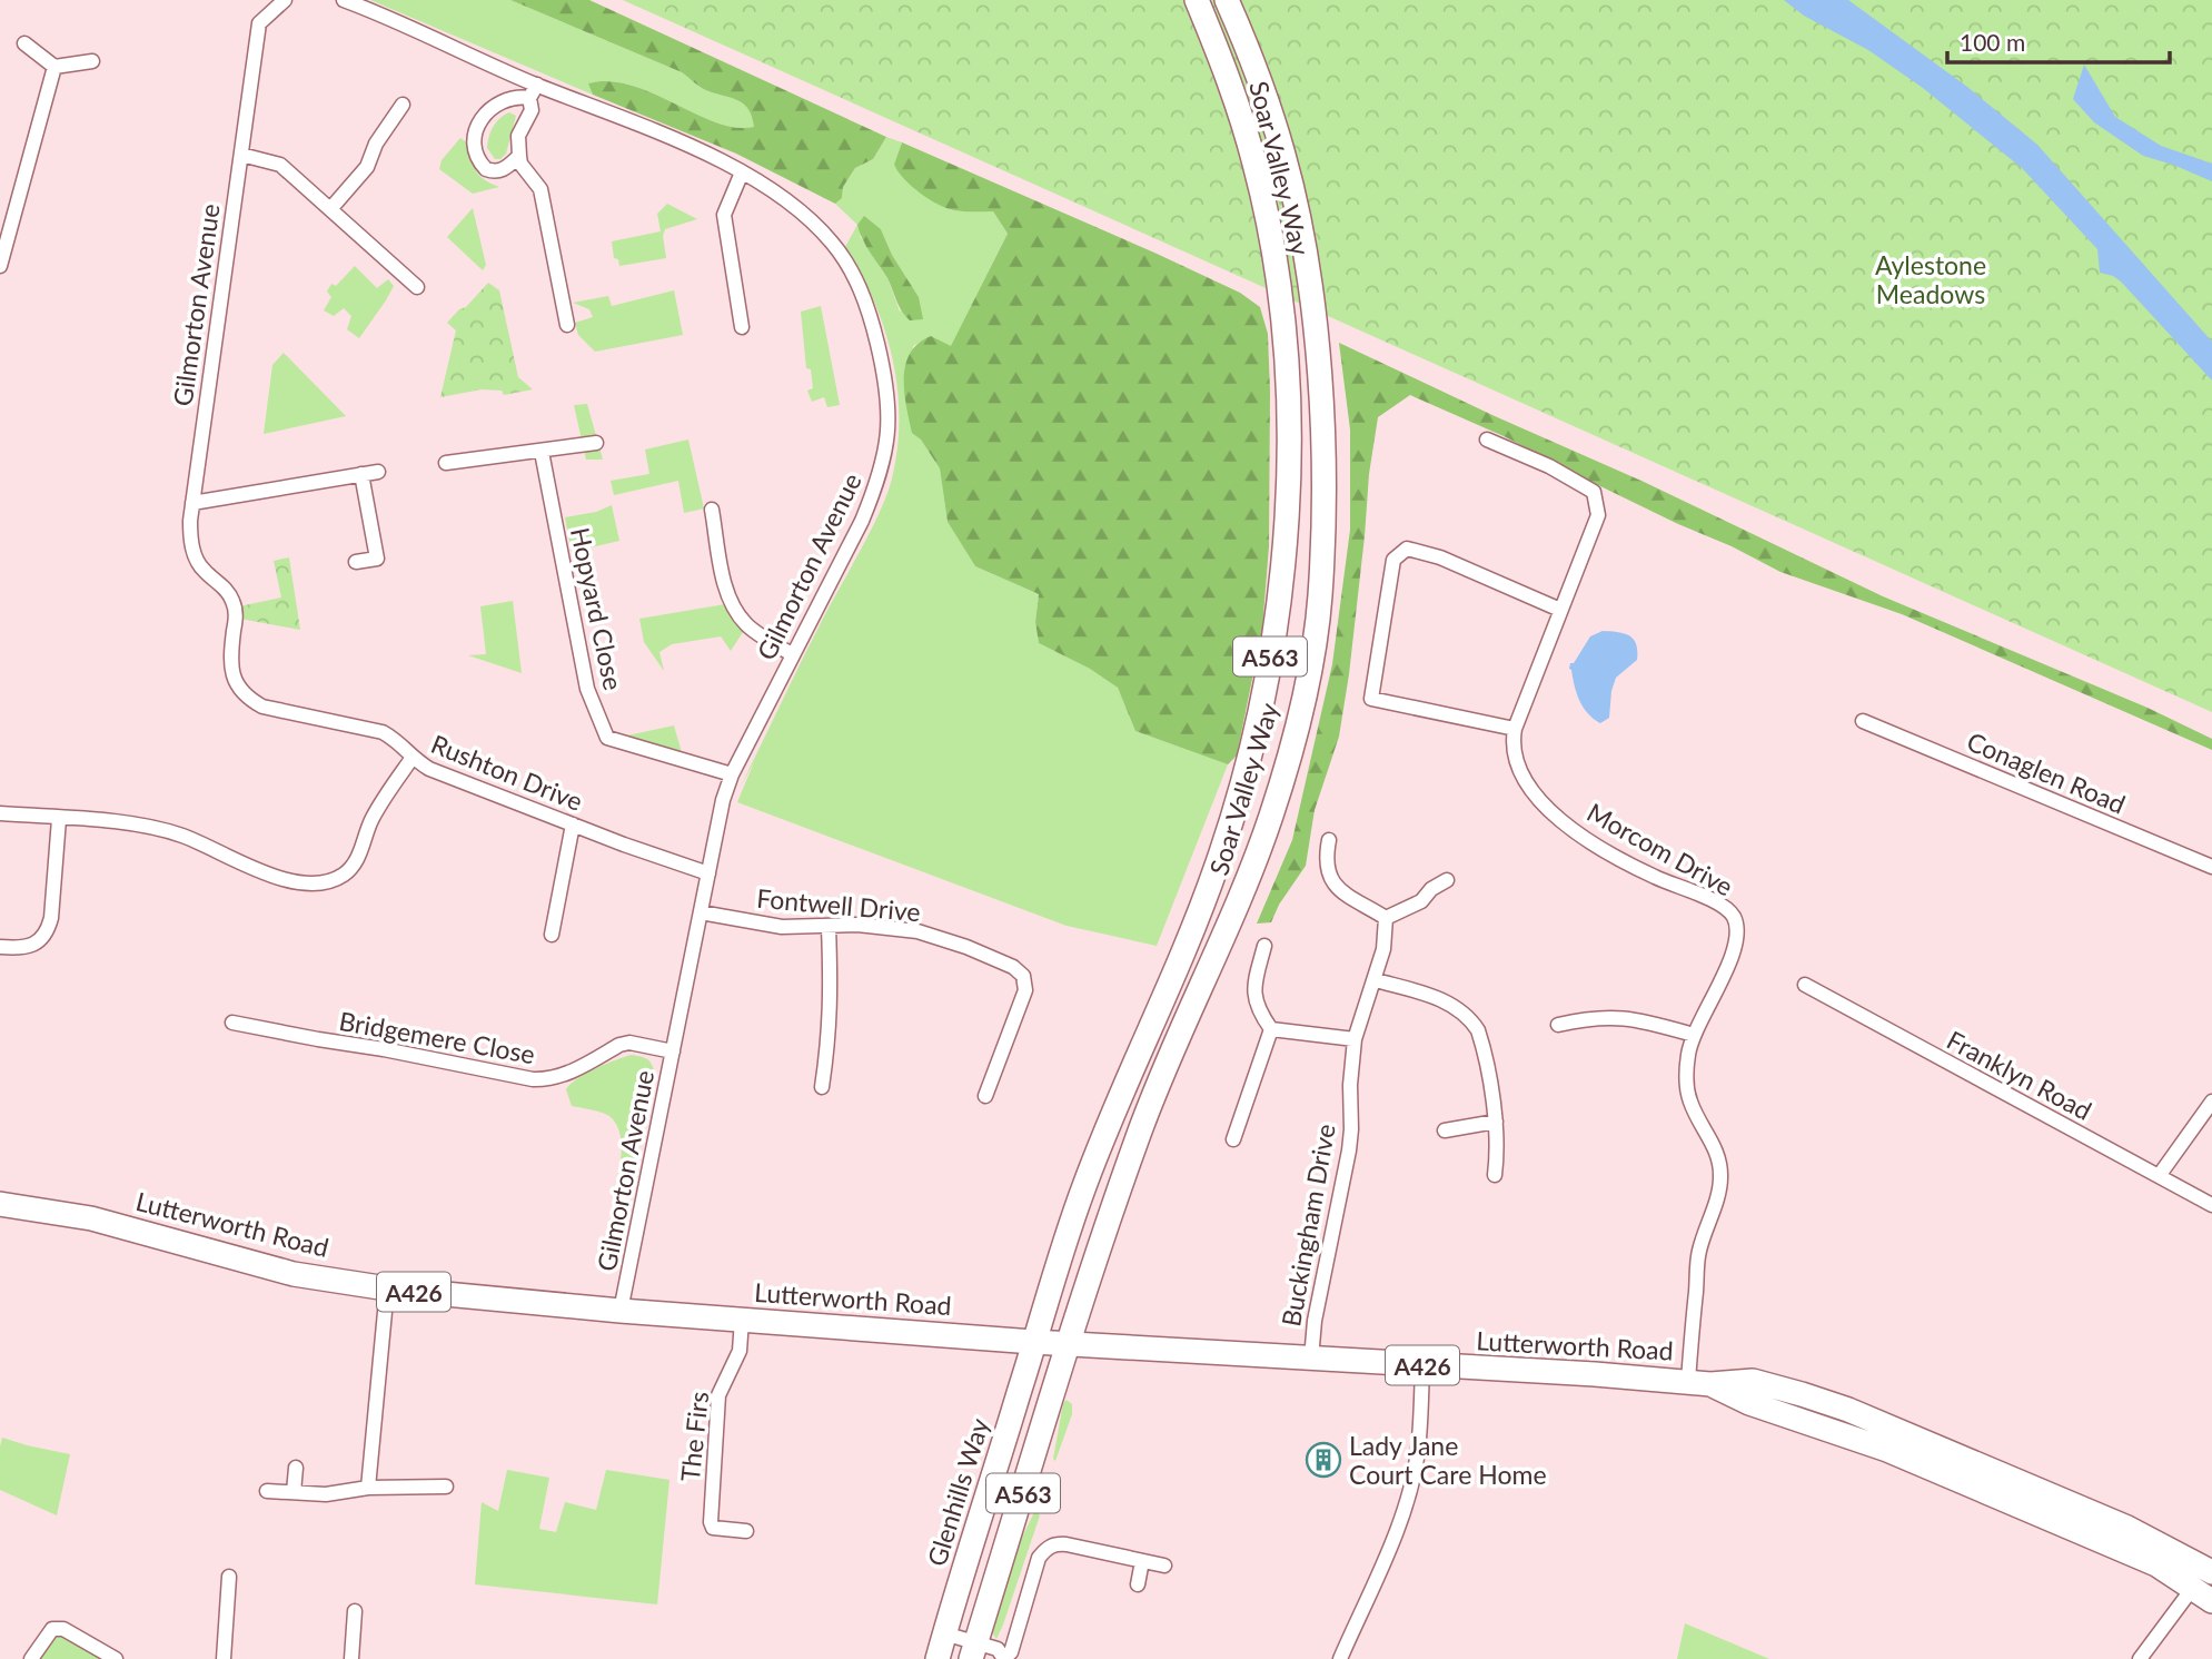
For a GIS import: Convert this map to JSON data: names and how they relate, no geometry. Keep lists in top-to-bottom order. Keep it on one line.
{"streets":{"main road":["Soar Valley Way","A563","Lutterworth Road","A426","Glenhills Way"],"street":["Gilmorton Avenue","Hopyard Close","Rushton Drive","Conaglen Road","Morcom Drive","Fontwell Drive","Bridgemere Close","Franklyn Road","Buckingham Drive","The Firs"]},"crossings":[["Soar Valley Way","A563"],["Soar Valley Way","Lutterworth Road"],["Soar Valley Way","Glenhills Way"],["Gilmorton Avenue","Hopyard Close"],["Gilmorton Avenue","Rushton Drive"],["Gilmorton Avenue","Fontwell Drive"],["Gilmorton Avenue","Bridgemere Close"],["Gilmorton Avenue","Lutterworth Road"],["A563","Lutterworth Road"],["Morcom Drive","Lutterworth Road"],["Lutterworth Road","Buckingham Drive"],["Lutterworth Road","The Firs"],["Lutterworth Road","Glenhills Way"]],"parks":["Aylestone Meadows"],"places":{"building":["Lady Jane Court Care Home"]},"scale_bar":"100 m"}
